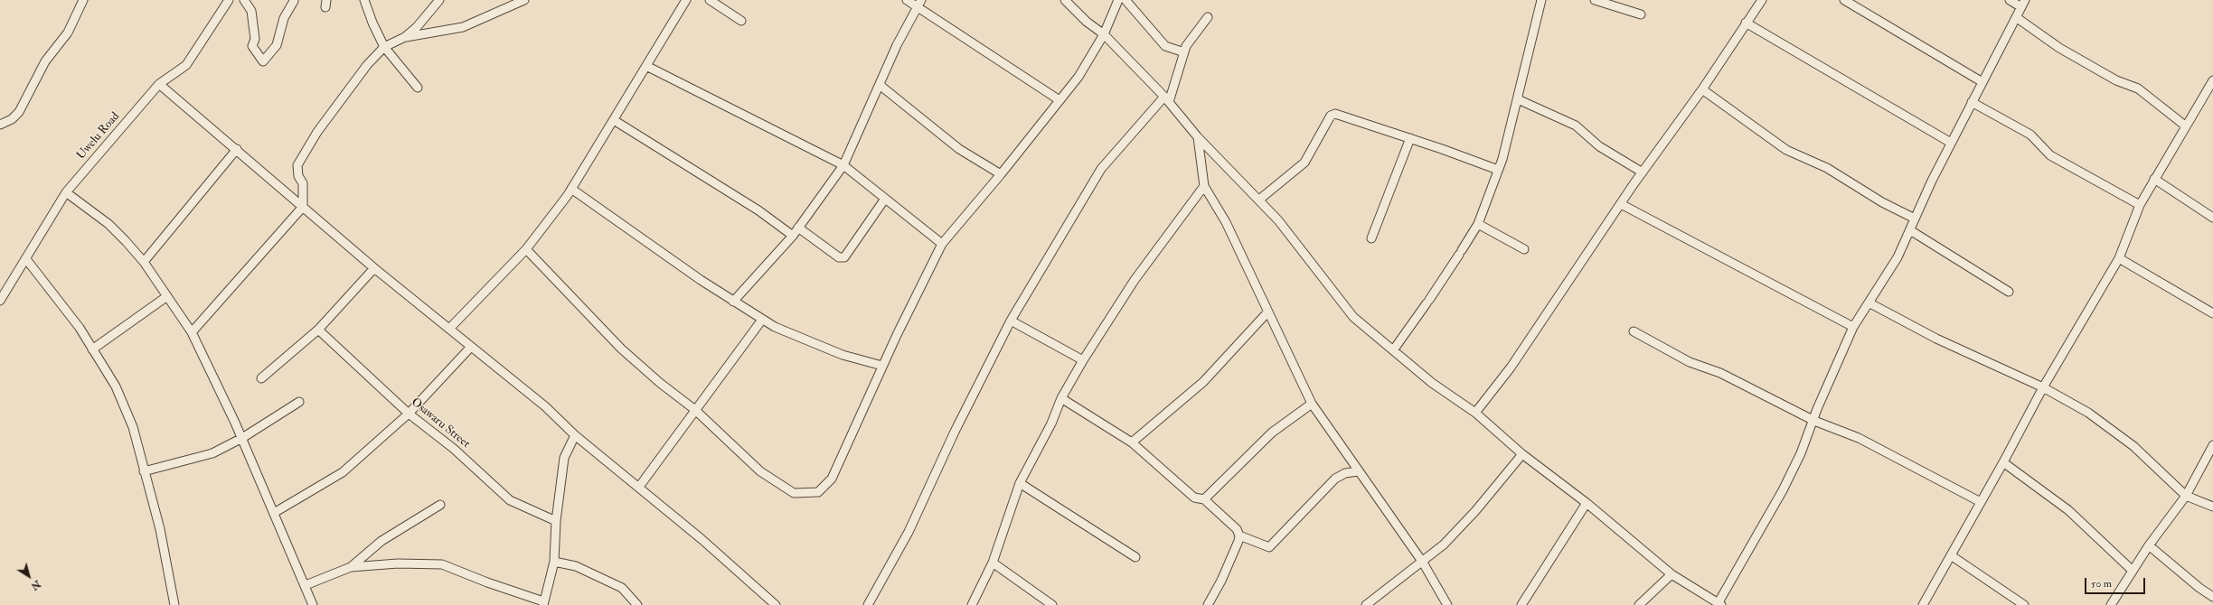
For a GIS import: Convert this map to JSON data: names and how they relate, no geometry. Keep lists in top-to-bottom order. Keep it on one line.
{"streets":{"street":["Uwelu Road","Osawaru Street"]},"scale_bar":"50 m","north":"bottom right"}
